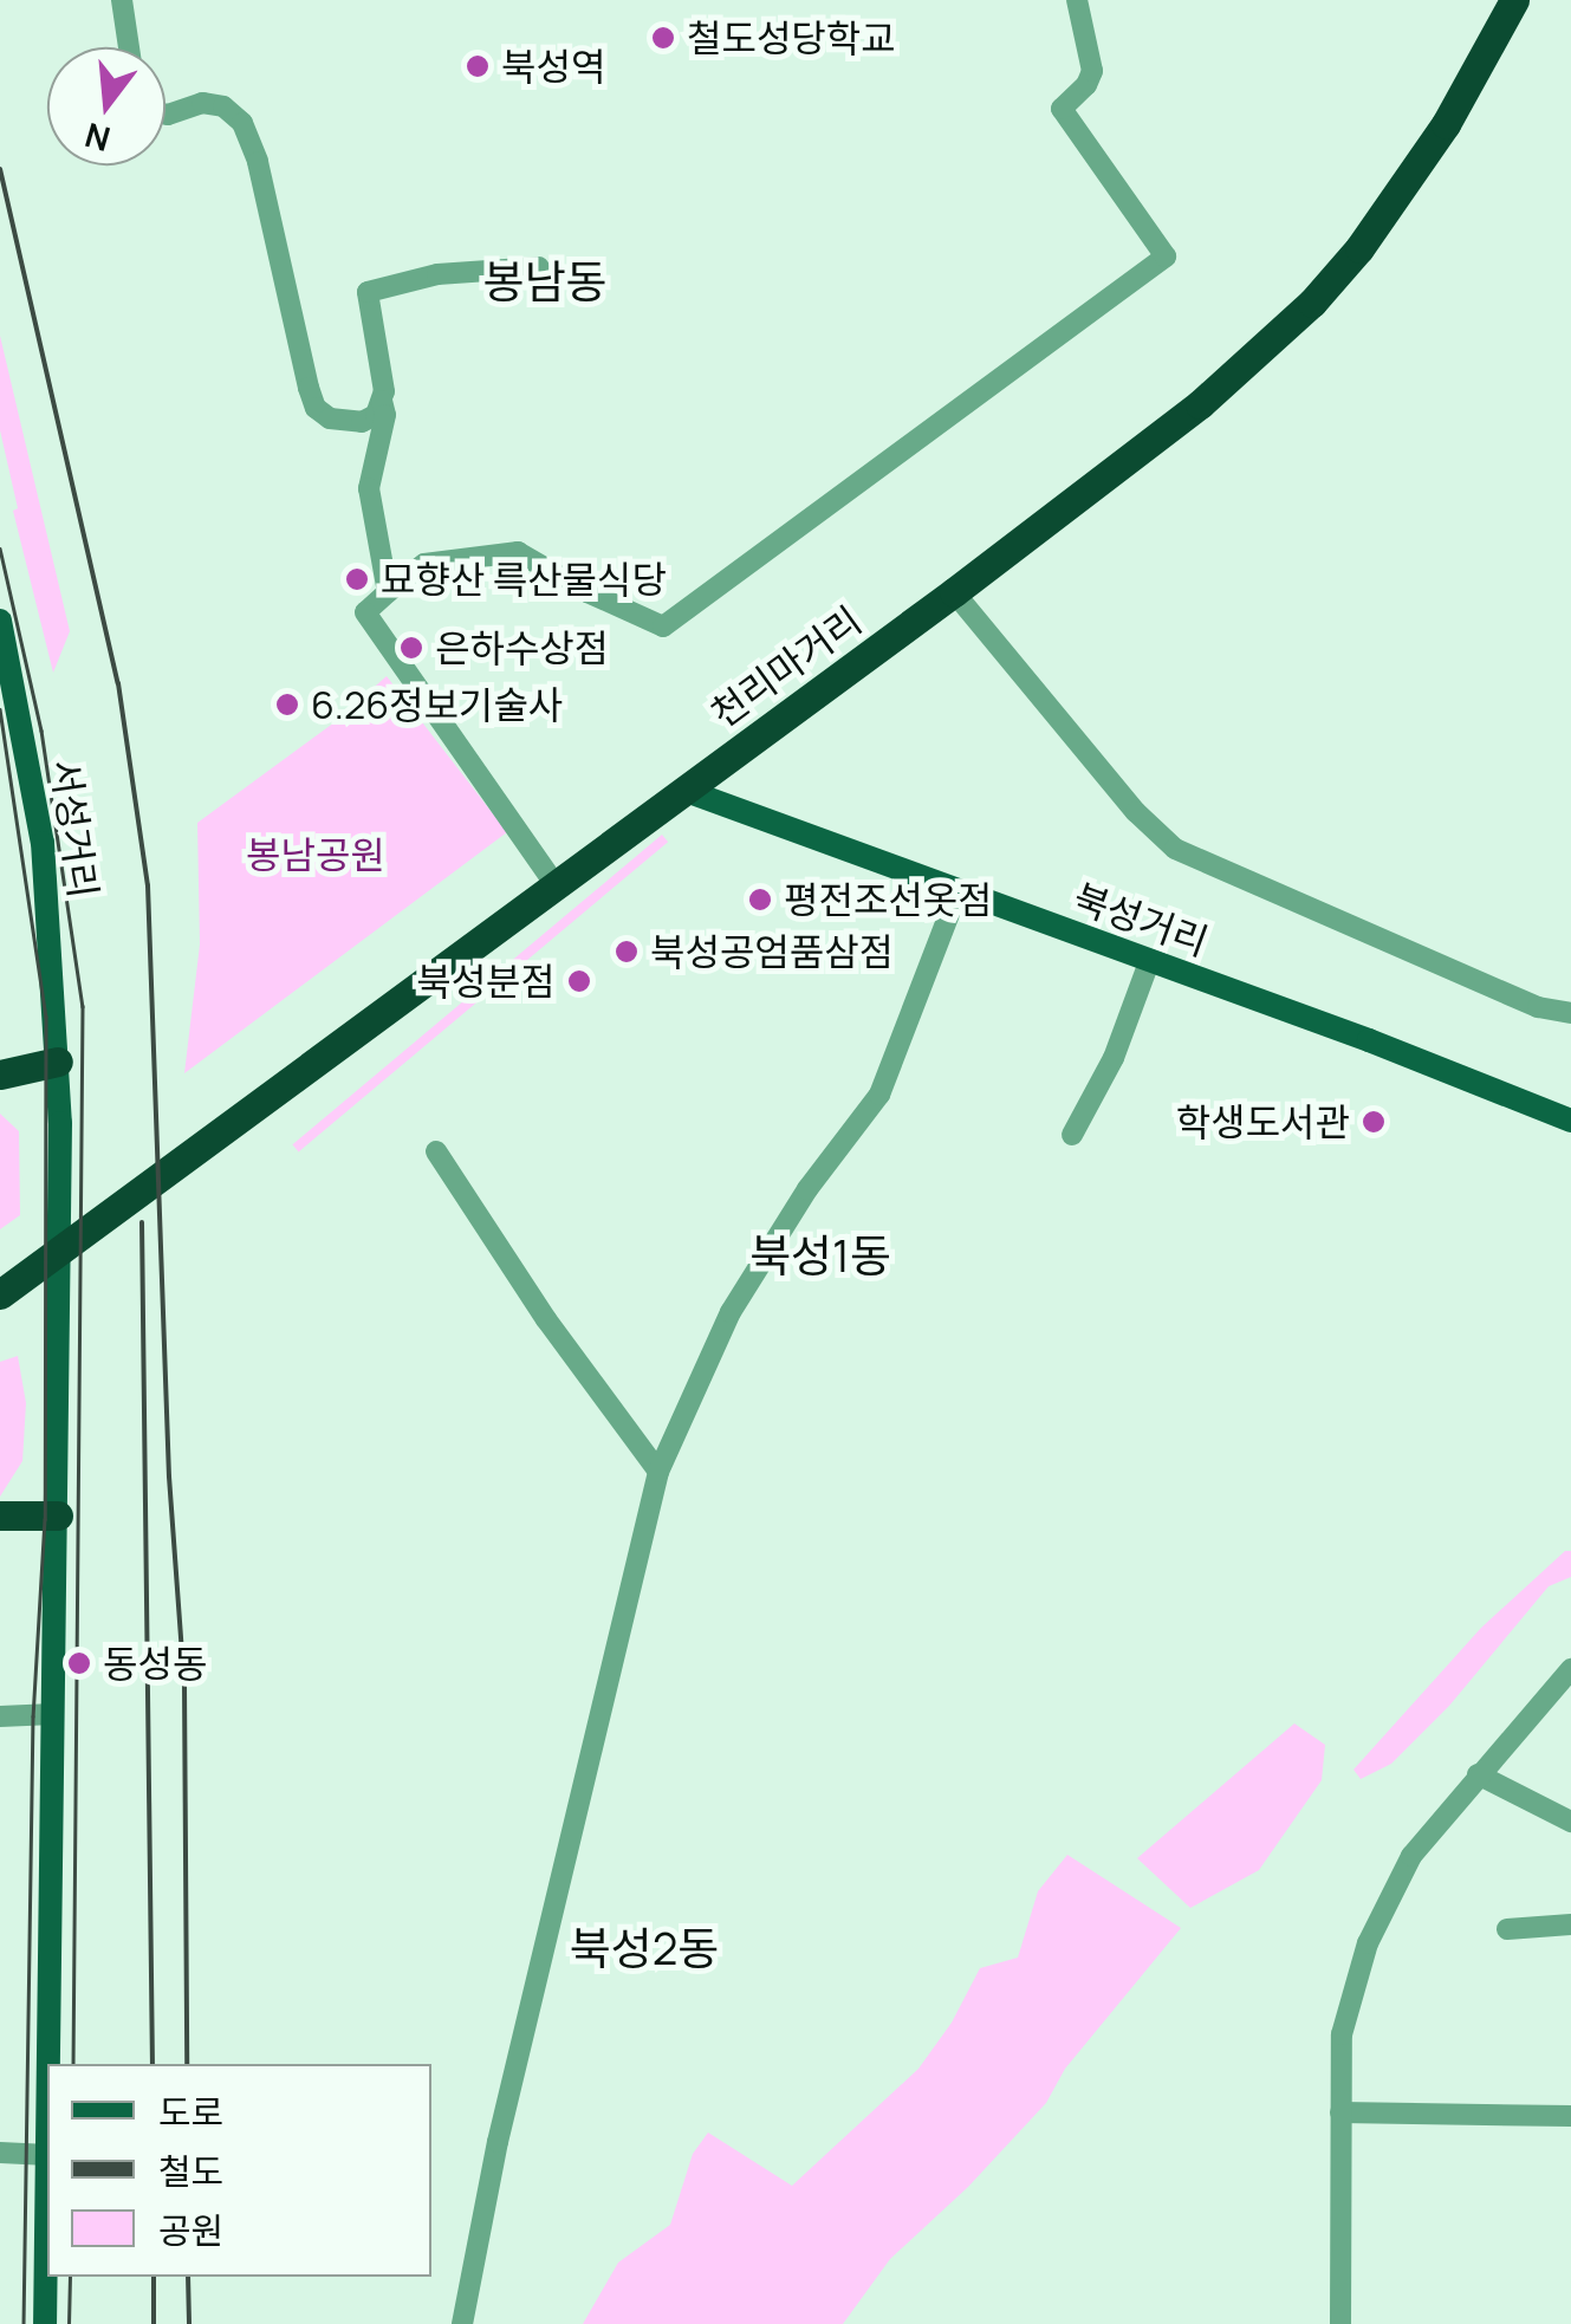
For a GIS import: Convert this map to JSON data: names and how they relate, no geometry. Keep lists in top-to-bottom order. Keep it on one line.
{"streets":{"highway":["천리마거리"],"main road":["서성거리","북성거리"]},"crossings":[["천리마거리","북성거리"]],"districts":["봉남동","북성1동","북성2동"],"parks":["봉남공원"],"places":["철도성당학교","북성역","묘향산 륵산물식당","은하수상점","6.26정보기술사","평전조선옷점","북성공엄품삼점","북성분점","학생도서관","동성동"],"legend":["도로","철도","공원"],"north":"bottom"}
